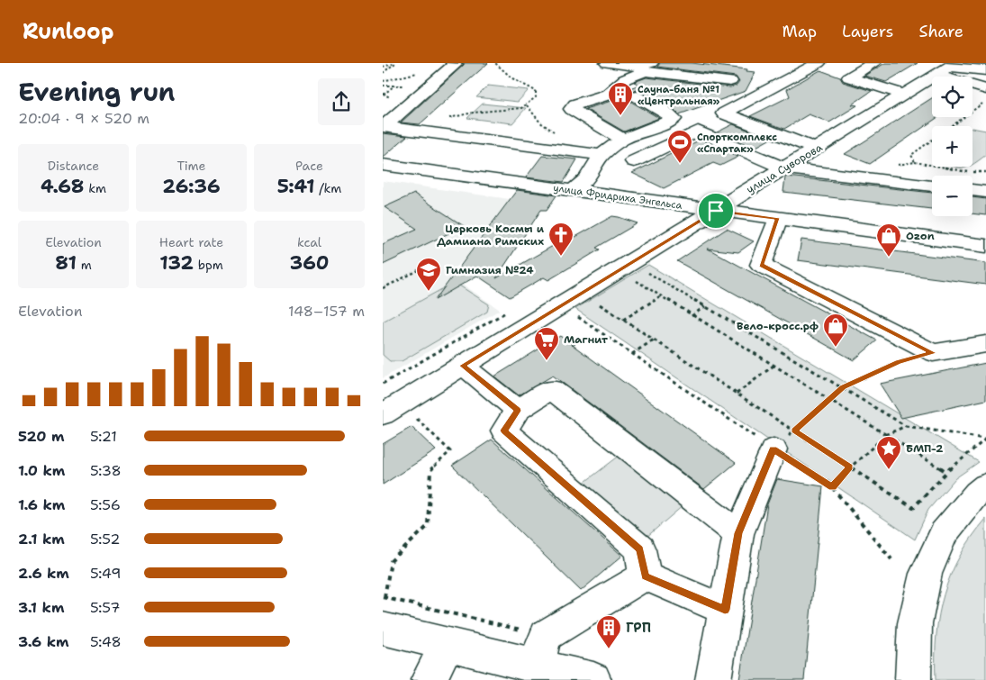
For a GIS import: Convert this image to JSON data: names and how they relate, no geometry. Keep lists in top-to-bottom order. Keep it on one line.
{"streets":{"street":["улица Суворова","улица Фридриха Энгельса"]},"crossings":[["улица Суворова","улица Фридриха Энгельса"]],"places":{"building":["Сауна-баня №1 «Центральная»","ГРП"],"sports":["Спорткомплекс «Спартак»"],"church":["Церковь Космы и Дамиана Римских"],"shop":["Ozon","Вело-кросс.рф"],"school or university":["Гимназия №24"],"supermarket":["Магнит"],"place":["БМП-2"]},"page":{"header":"Runloop","nav":["Map","Layers","Share"],"heading":["Evening run","20:04 · 9 × 520 m"],"map_buttons":["+","−"],"stats":[["Distance","4.68 km"],["Time","26:36"],["Pace","5:41 /km"],["Elevation","81 m"],["Heart rate","132 bpm"],["kcal","360"]],"chart":["Elevation","148–157 m"],"list":[{"name":"520 m","note":"5:21"},{"name":"1.0 km","note":"5:38"},{"name":"1.6 km","note":"5:56"},{"name":"2.1 km","note":"5:52"},{"name":"2.6 km","note":"5:49"},{"name":"3.1 km","note":"5:57"},{"name":"3.6 km","note":"5:48"}]}}
